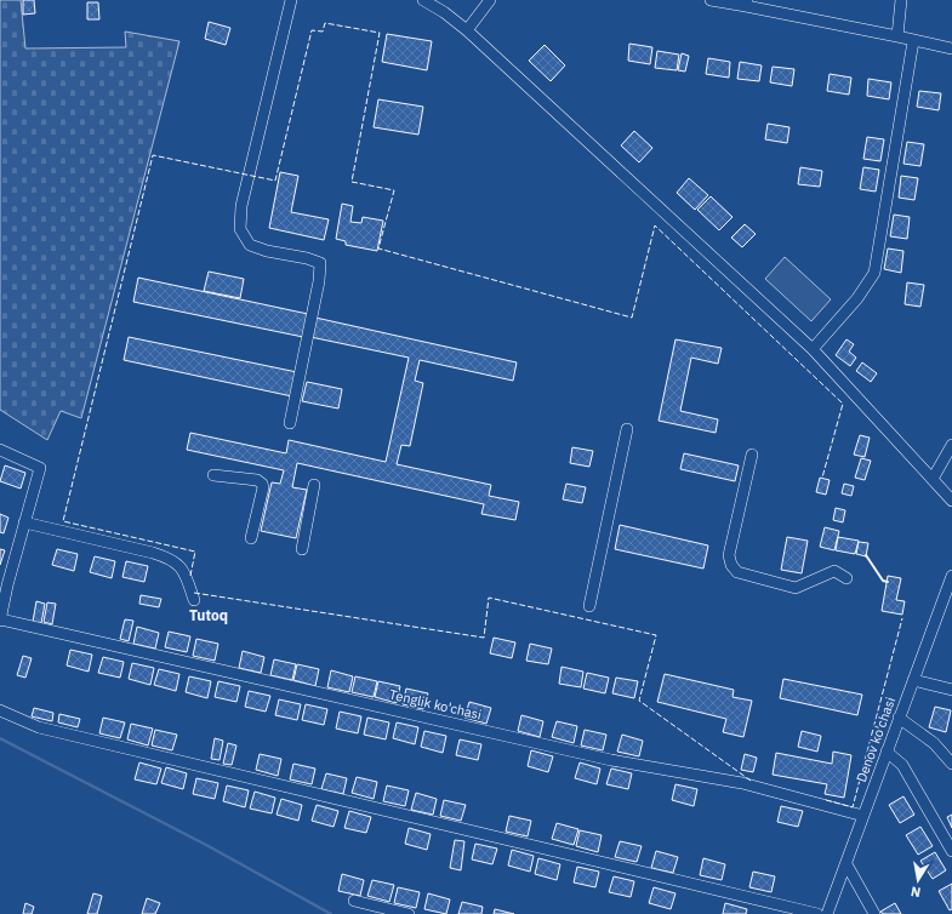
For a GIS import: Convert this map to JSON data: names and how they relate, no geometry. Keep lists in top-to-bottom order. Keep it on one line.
{"streets":{"street":["Tenglik ko'chasi","Denov ko'chasi"]},"crossings":[["Tenglik ko'chasi","Denov ko'chasi"]],"districts":["Tutoq"],"north":"bottom"}
